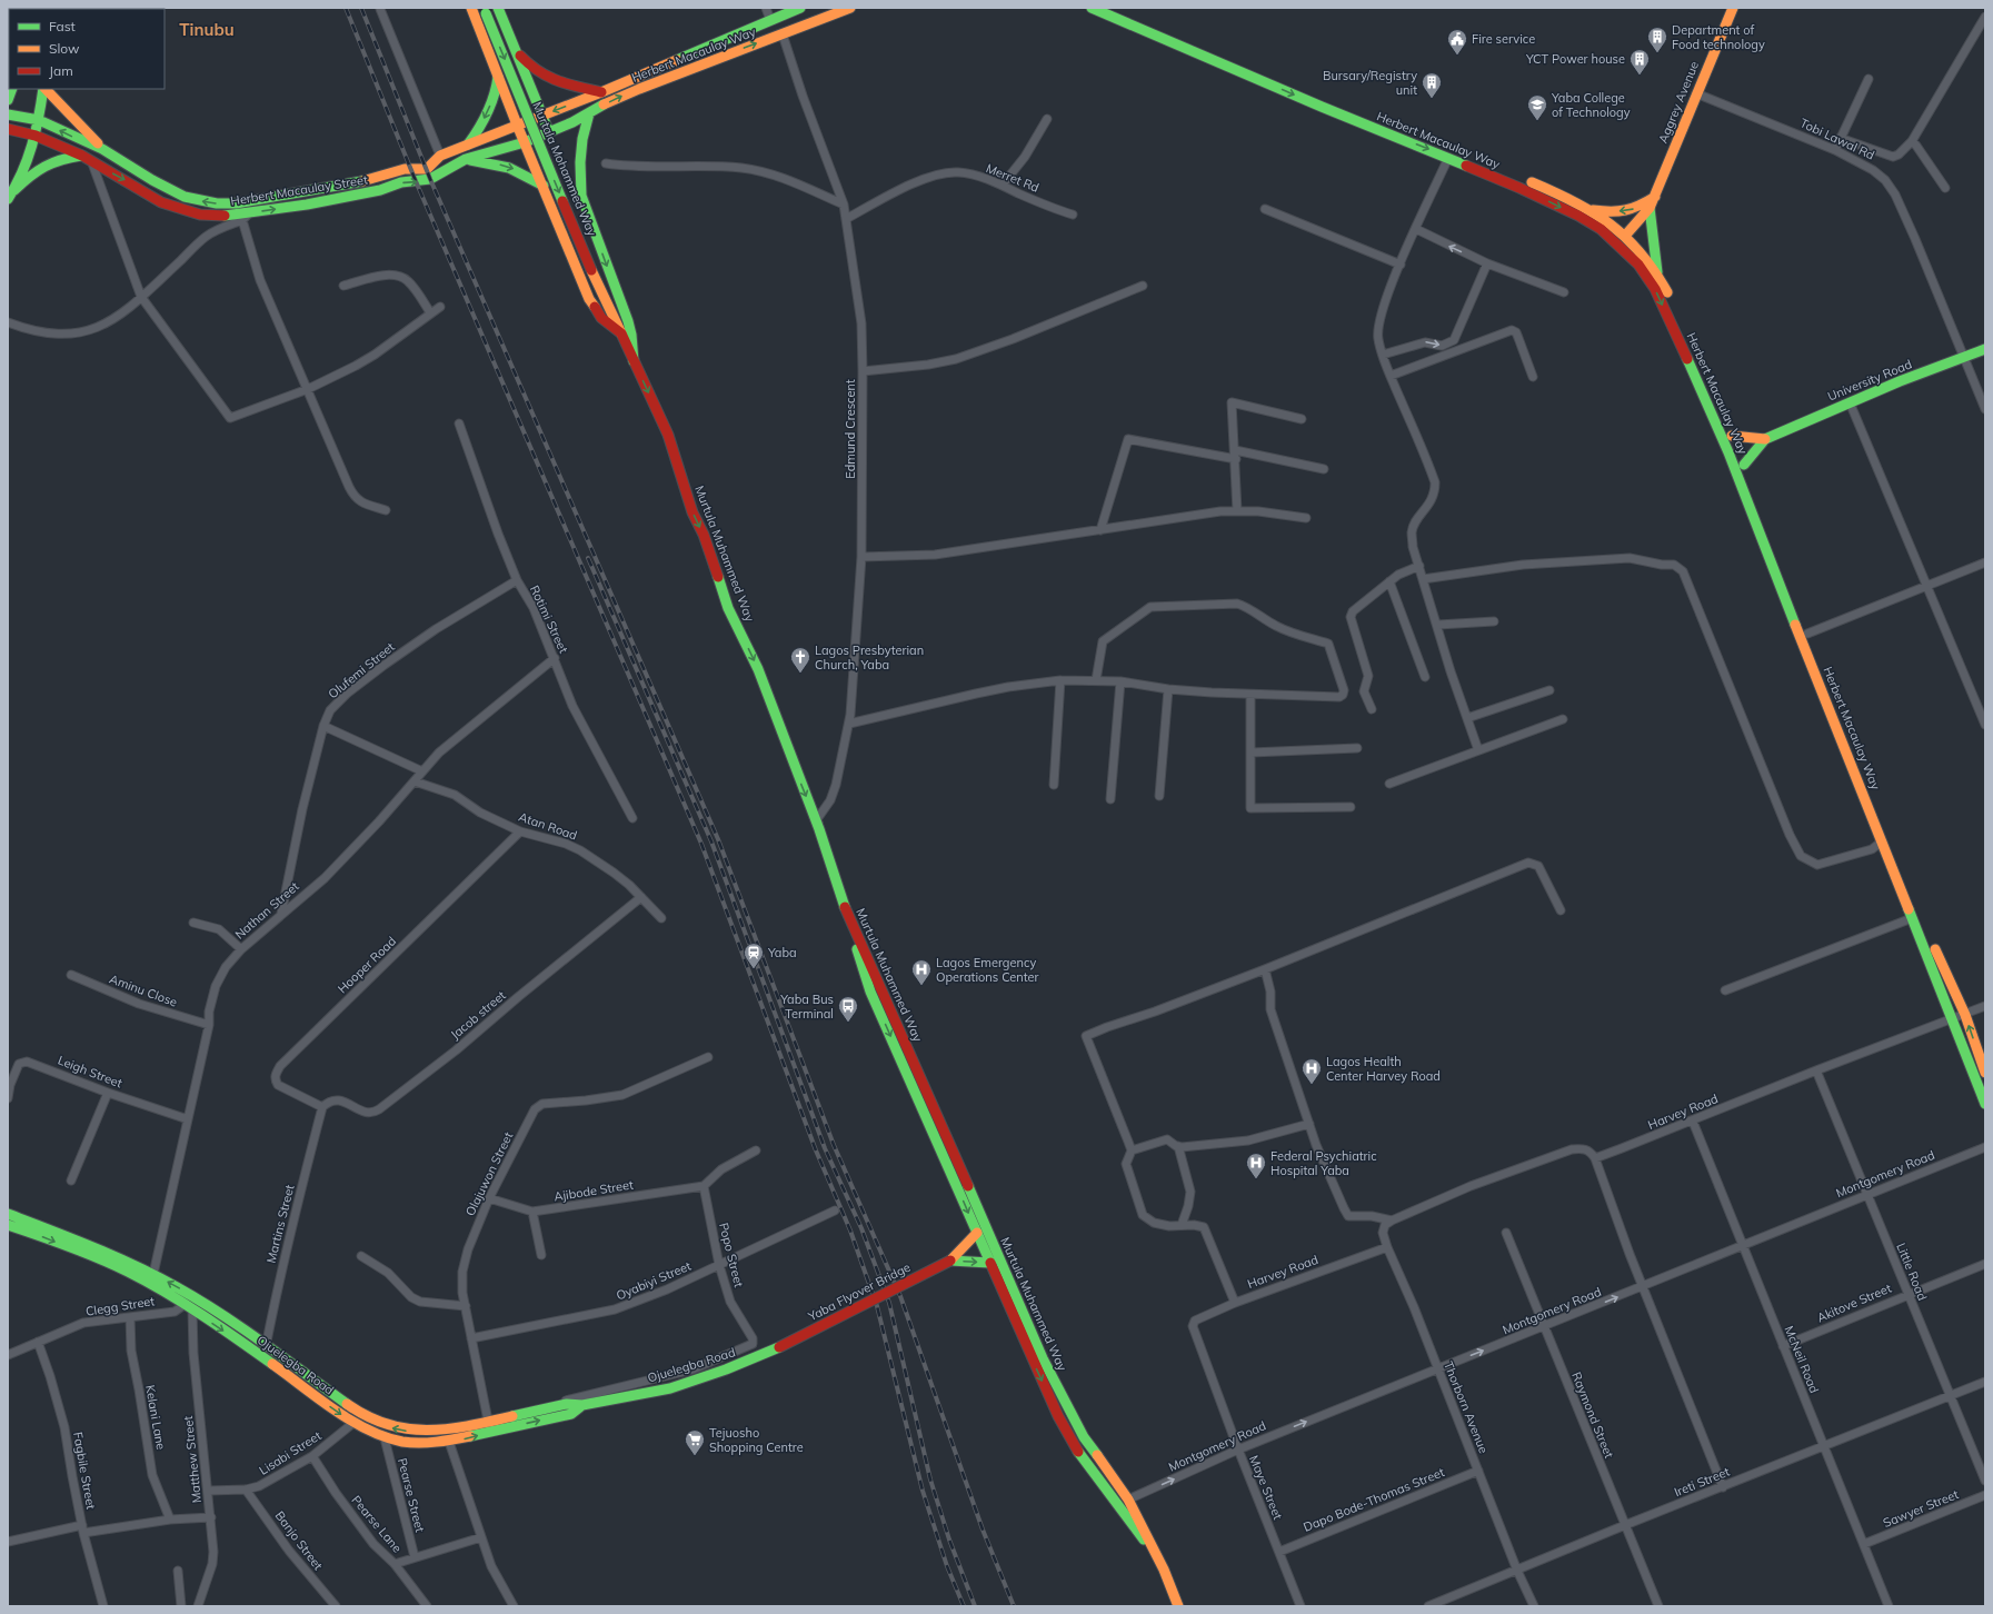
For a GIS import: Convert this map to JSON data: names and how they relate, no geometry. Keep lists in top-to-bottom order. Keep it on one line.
{"streets":{"main road":["Herbert Macaulay Way","Aggrey Avenue","Murtala Mohammed Way","Herbert Macaulay Street","University Road","Murtula Muhammed Way","Yaba Flyover Bridge","Ojuelegba Road"],"street":["Tobi Lawal Rd","Merret Rd","Edmund Crescent","Rotimi Street","Olufemi Street","Atan Road","Nathan Street","Hooper Road","Aminu Close","Jacob street","Leigh Street","Harvey Road","Olajuwon Street","Montgomery Road","Ajibode Street","Martins Street","Popo Street","Little Road","Oyabiyi Street","Akitove Street","Clegg Street","McNeil Road","Thorborn Avenue","Raymond Street","Kelani Lane","Lisabi Street","Matthew Street","Fagbile Street","Ireti Street","Maye Street","Pearse Street","Dapo Bode-Thomas Street","Sawyer Street","Pearse Lane","Banjo Street"]},"crossings":[["Herbert Macaulay Way","Aggrey Avenue"],["Herbert Macaulay Way","Herbert Macaulay Street"],["Herbert Macaulay Way","Edmund Crescent"],["Herbert Macaulay Way","Harvey Road"],["Aggrey Avenue","Tobi Lawal Rd"],["Tobi Lawal Rd","University Road"],["Murtala Mohammed Way","Murtula Muhammed Way"],["Merret Rd","Edmund Crescent"],["Edmund Crescent","Murtula Muhammed Way"],["Murtula Muhammed Way","Montgomery Road"],["Rotimi Street","Olufemi Street"],["Rotimi Street","Nathan Street"],["Olufemi Street","Nathan Street"],["Atan Road","Nathan Street"],["Atan Road","Hooper Road"],["Atan Road","Jacob street"],["Nathan Street","Aminu Close"],["Nathan Street","Leigh Street"],["Nathan Street","Ojuelegba Road"],["Hooper Road","Jacob street"],["Hooper Road","Martins Street"],["Jacob street","Martins Street"],["Harvey Road","Little Road"],["Harvey Road","McNeil Road"],["Harvey Road","Thorborn Avenue"],["Harvey Road","Maye Street"],["Olajuwon Street","Ajibode Street"],["Olajuwon Street","Oyabiyi Street"],["Olajuwon Street","Ojuelegba Road"],["Montgomery Road","Little Road"],["Montgomery Road","McNeil Road"],["Montgomery Road","Thorborn Avenue"],["Montgomery Road","Raymond Street"],["Montgomery Road","Maye Street"],["Ajibode Street","Popo Street"],["Martins Street","Ojuelegba Road"],["Popo Street","Oyabiyi Street"],["Popo Street","Ojuelegba Road"],["Little Road","Akitove Street"],["Little Road","Ireti Street"],["Yaba Flyover Bridge","Ojuelegba Road"],["Akitove Street","McNeil Road"],["Clegg Street","Ojuelegba Road"],["Clegg Street","Kelani Lane"],["Clegg Street","Matthew Street"],["Clegg Street","Fagbile Street"],["McNeil Road","Ireti Street"],["McNeil Road","Sawyer Street"],["Ojuelegba Road","Lisabi Street"],["Ojuelegba Road","Matthew Street"],["Ojuelegba Road","Pearse Street"],["Thorborn Avenue","Ireti Street"],["Thorborn Avenue","Dapo Bode-Thomas Street"],["Raymond Street","Ireti Street"],["Lisabi Street","Matthew Street"],["Lisabi Street","Pearse Lane"],["Lisabi Street","Banjo Street"],["Maye Street","Dapo Bode-Thomas Street"]],"one_way":["Murtula Muhammed Way","Montgomery Road"],"districts":["Tinubu"],"places":{"building":["Department of Food technology","YCT Power house","Bursary/Registry unit"],"public building":["Fire service"],"school or university":["Yaba College of Technology"],"church":["Lagos Presbyterian Church, Yaba"],"station":["Yaba"],"hospital":["Lagos Emergency Operations Center","Lagos Health Center Harvey Road","Federal Psychiatric Hospital Yaba"],"bus stop":["Yaba Bus Terminal"],"supermarket":["Tejuosho Shopping Centre"]},"legend":["Fast","Slow","Jam"]}
